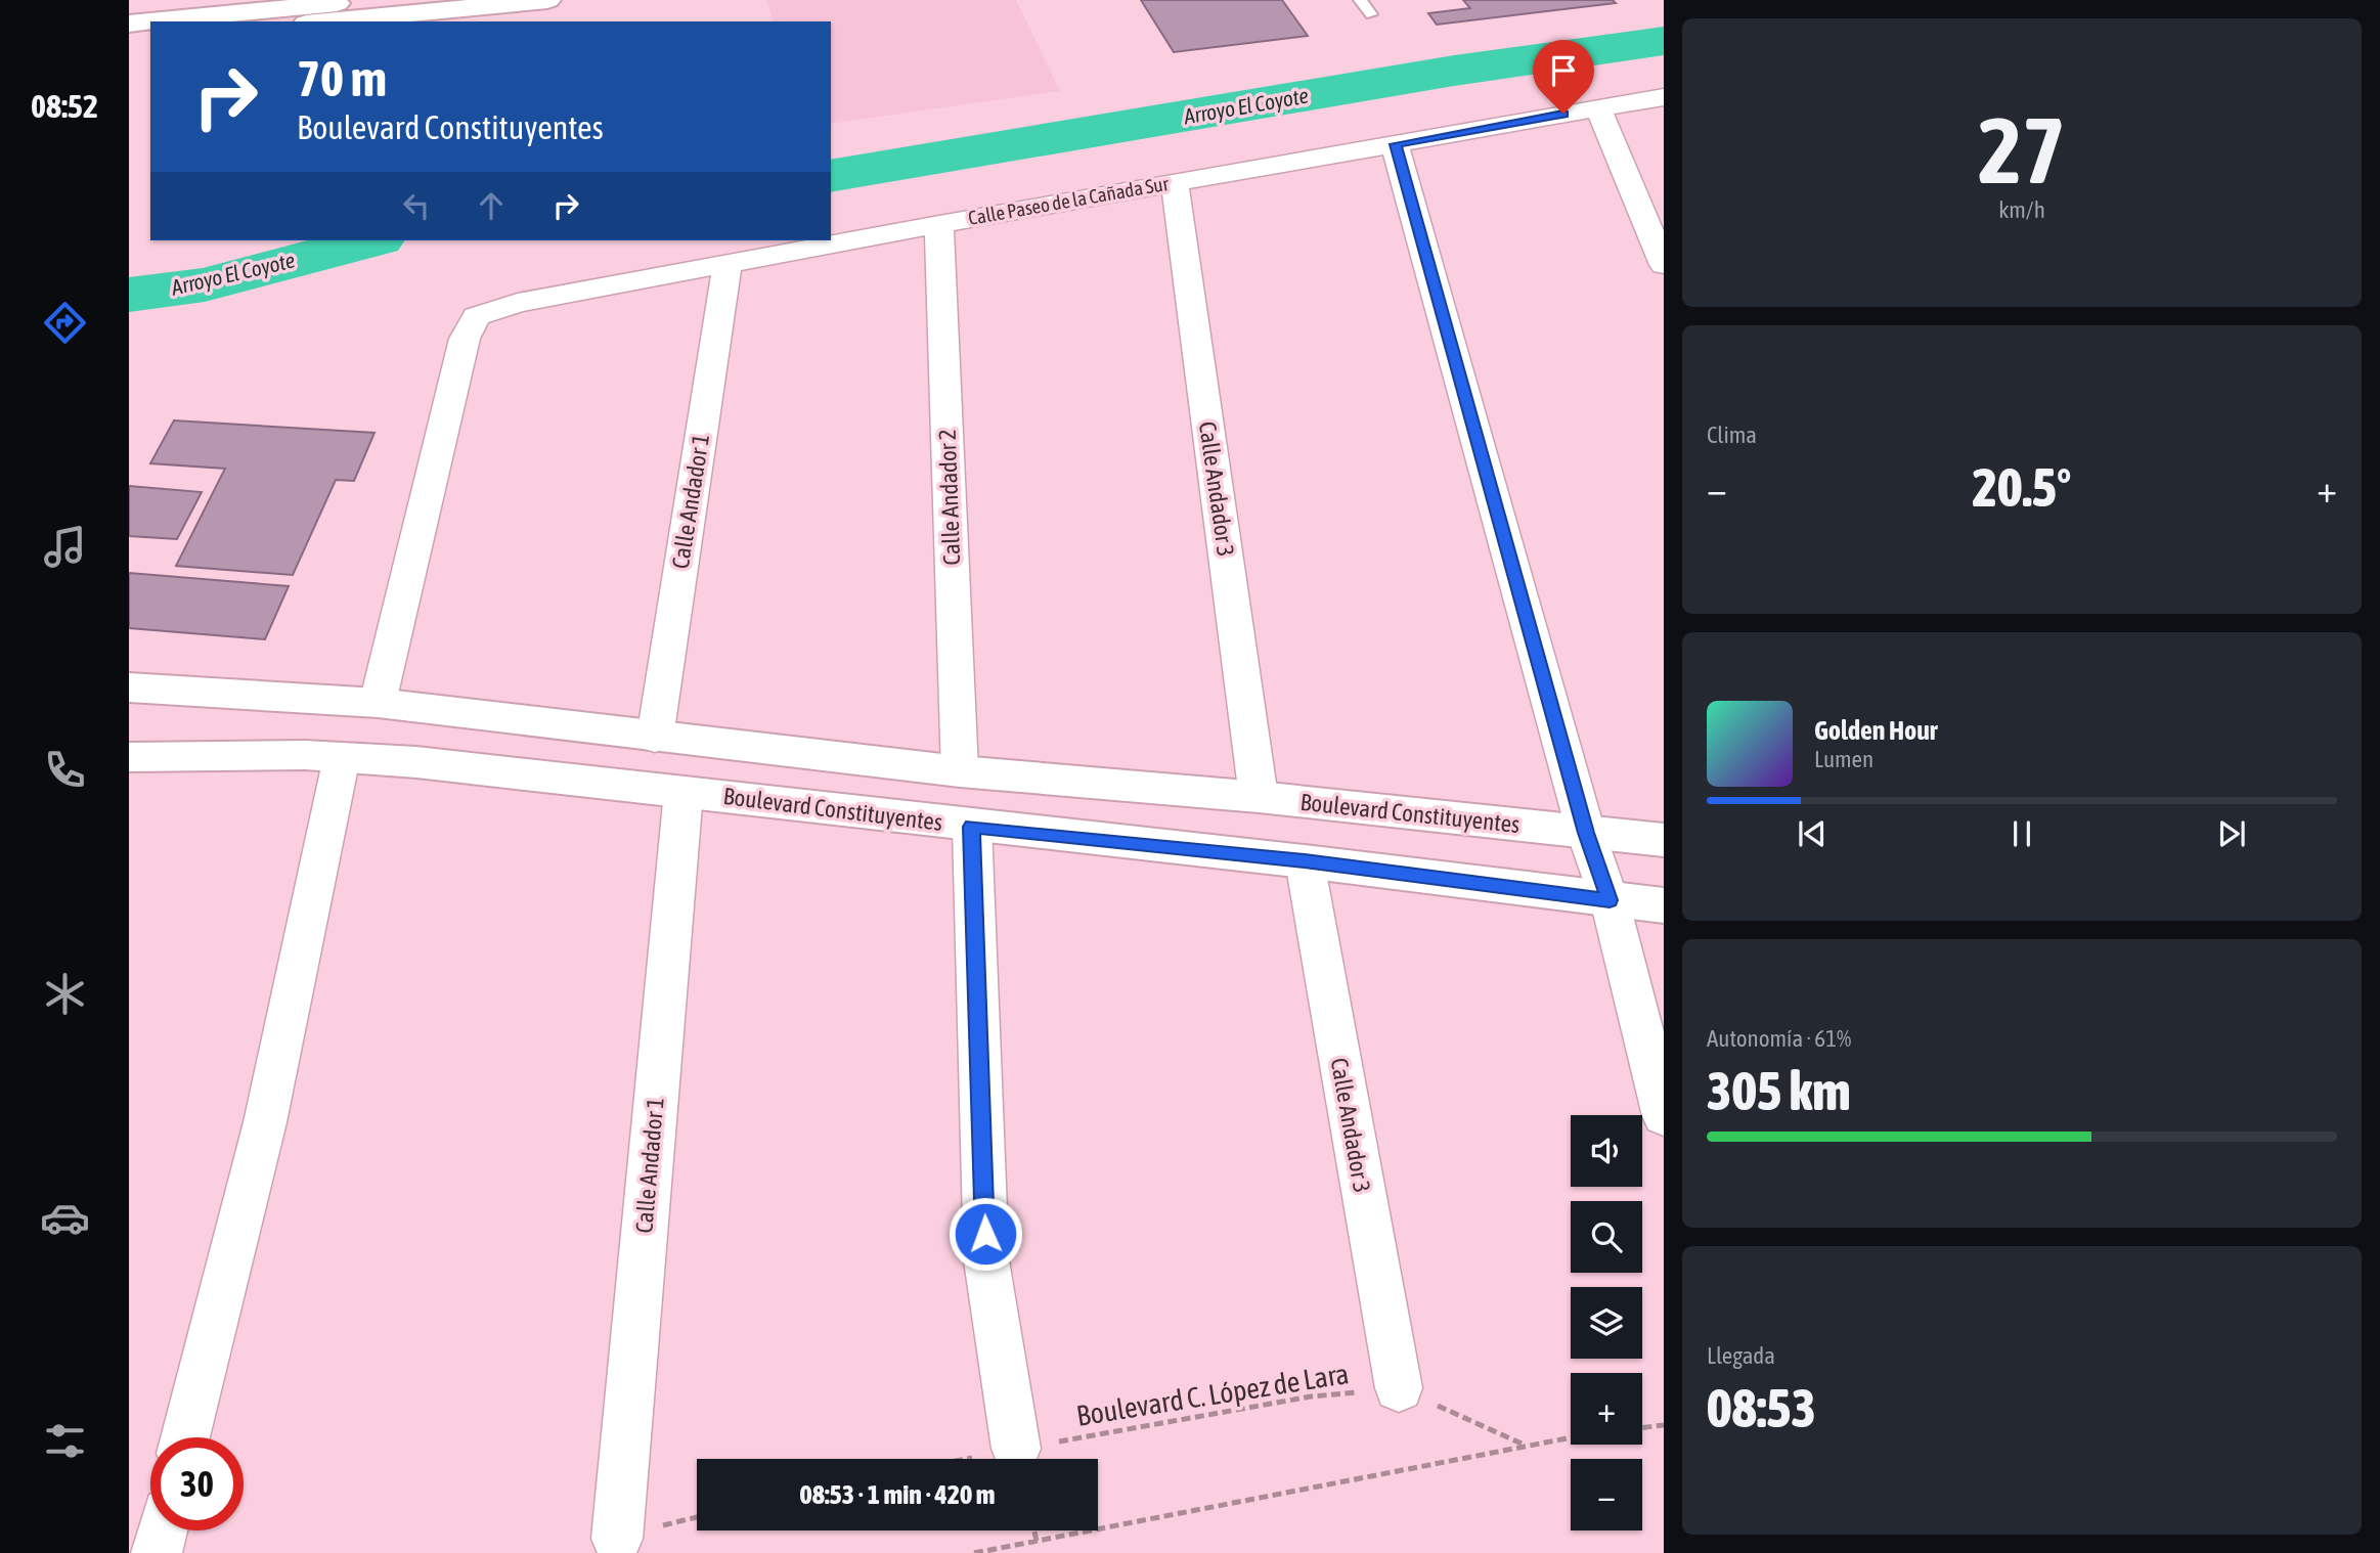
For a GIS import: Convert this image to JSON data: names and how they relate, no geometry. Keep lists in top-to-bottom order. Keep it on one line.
{"streets":{"street":["Calle Paseo de la Cañada Sur","Calle Andador 3","Calle Andador 2","Calle Andador 1","Boulevard Constituyentes"],"path":["Boulevard C. López de Lara"]},"crossings":[["Calle Paseo de la Cañada Sur","Calle Andador 3"],["Calle Paseo de la Cañada Sur","Calle Andador 2"],["Calle Paseo de la Cañada Sur","Calle Andador 1"],["Calle Paseo de la Cañada Sur","Boulevard Constituyentes"],["Calle Andador 3","Boulevard Constituyentes"],["Calle Andador 3","Boulevard C. López de Lara"],["Calle Andador 2","Boulevard Constituyentes"],["Calle Andador 1","Boulevard Constituyentes"]],"water":["Arroyo El Coyote"],"page":{"tabs":"08:52","tile":[["27","km/h"],"Clima",["Autonomía · 61%","305 km"],["Llegada","08:53"]],"turn":["70 m","Boulevard Constituyentes"],"heat":["−","20.5°","+"],"song":["Golden Hour","Lumen"],"map_buttons":["+","−"],"limit":"30","trip":"08:53 · 1 min · 420 m"}}
